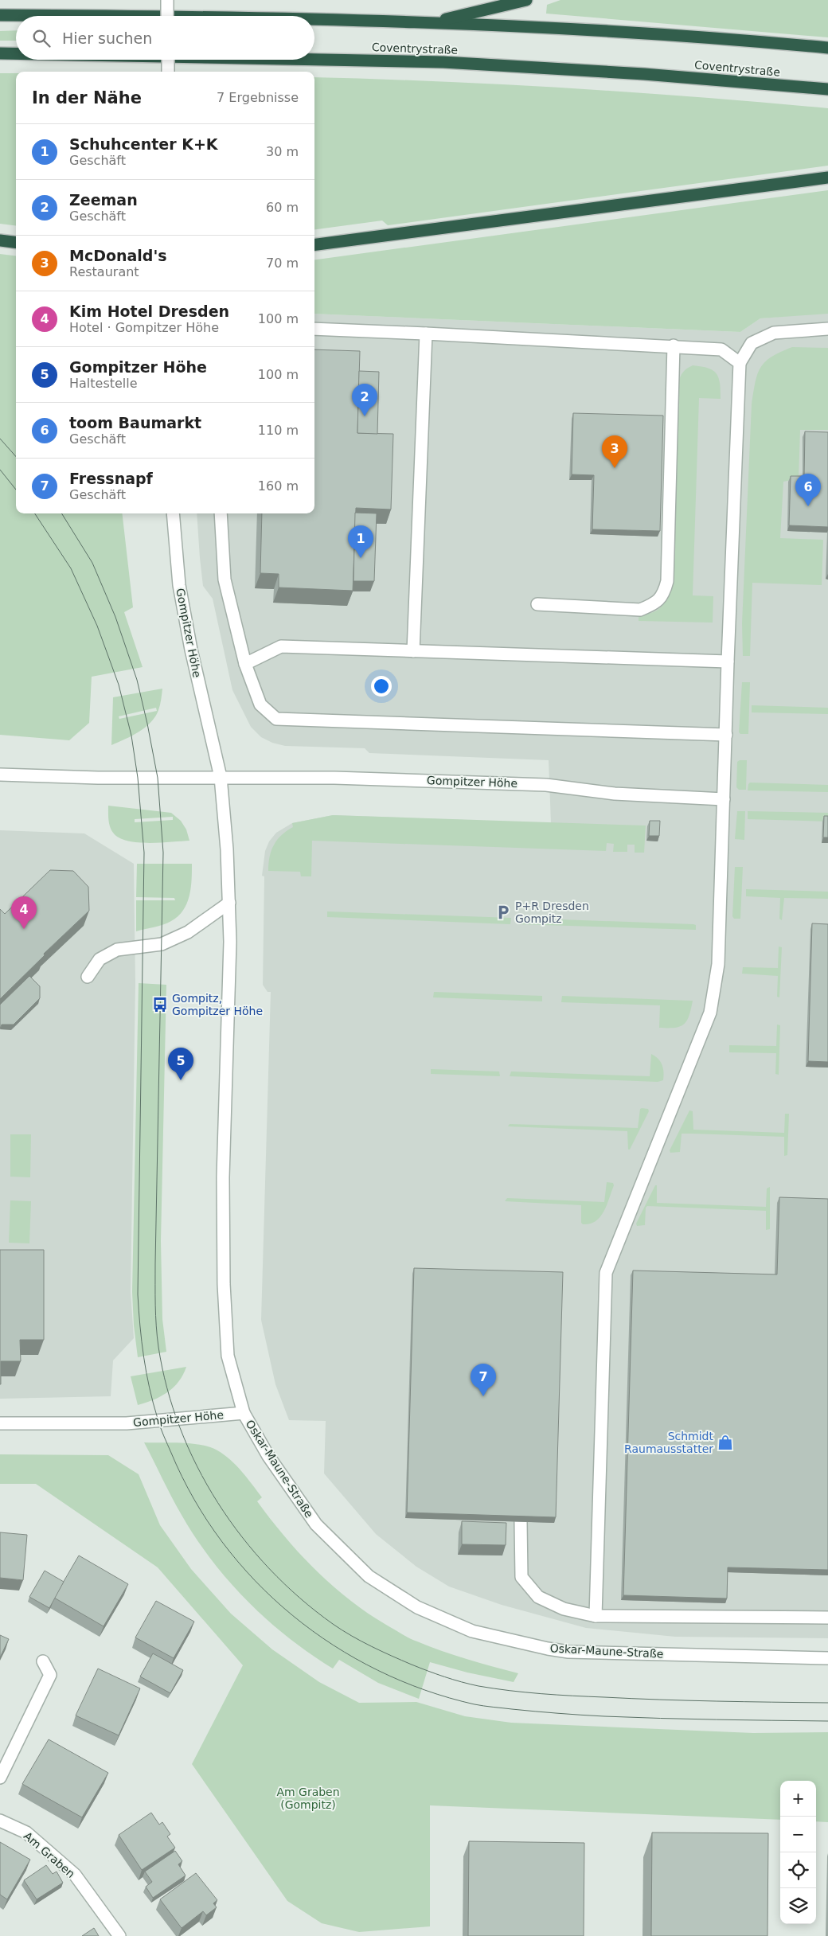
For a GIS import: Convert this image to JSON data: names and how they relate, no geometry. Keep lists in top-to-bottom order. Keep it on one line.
{"streets":{"highway":["Coventrystraße"],"street":["Gompitzer Höhe","Oskar-Maune-Straße","Am Graben"]},"crossings":[["Gompitzer Höhe","Oskar-Maune-Straße"]],"parks":["Am Graben (Gompitz)"],"places":{"parking":["P+R Dresden Gompitz"],"bus stop":["Gompitz, Gompitzer Höhe"],"shop":["Schmidt Raumausstatter"]},"page":{"search":"Hier suchen","heading":["In der Nähe","7 Ergebnisse"],"list":[{"mark":"1","name":"Schuhcenter K+K","note":"Geschäft","value":"30 m"},{"mark":"2","name":"Zeeman","note":"Geschäft","value":"60 m"},{"mark":"3","name":"McDonald's","note":"Restaurant","value":"70 m"},{"mark":"4","name":"Kim Hotel Dresden","note":"Hotel · Gompitzer Höhe","value":"100 m"},{"mark":"5","name":"Gompitzer Höhe","note":"Haltestelle","value":"100 m"},{"mark":"6","name":"toom Baumarkt","note":"Geschäft","value":"110 m"},{"mark":"7","name":"Fressnapf","note":"Geschäft","value":"160 m"}],"pins":["2","3","6","1","4","5","7"],"map_buttons":["+","−"]}}
